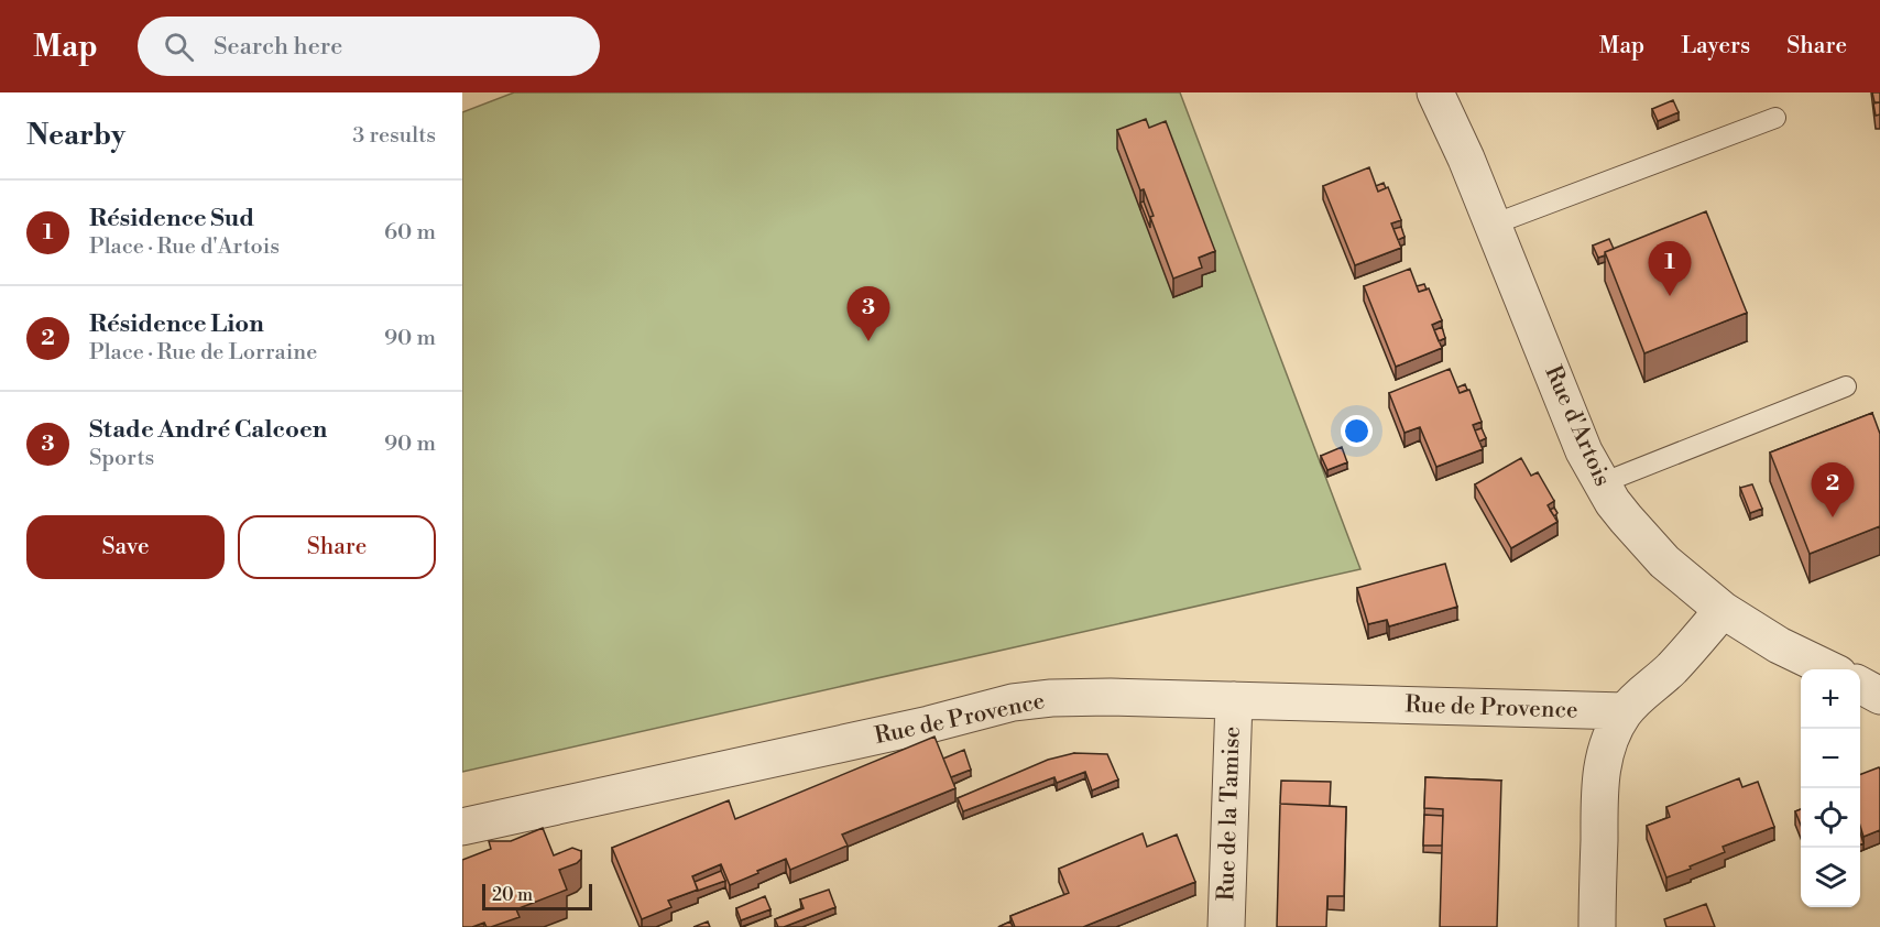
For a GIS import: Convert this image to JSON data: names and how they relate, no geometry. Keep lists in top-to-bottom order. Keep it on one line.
{"streets":{"street":["Rue d'Artois","Rue de Provence","Rue de la Tamise"]},"crossings":[["Rue de Provence","Rue de la Tamise"]],"scale_bar":"20 m","page":{"header":"Map","search":"Search here","nav":["Map","Layers","Share"],"heading":["Nearby","3 results"],"list":[{"mark":"1","name":"Résidence Sud","note":"Place · Rue d'Artois","value":"60 m"},{"mark":"2","name":"Résidence Lion","note":"Place · Rue de Lorraine","value":"90 m"},{"mark":"3","name":"Stade André Calcoen","note":"Sports","value":"90 m"}],"pins":["1","3","2"],"buttons":["Save","Share"],"map_buttons":["+","−"],"scale":"20 m"}}
